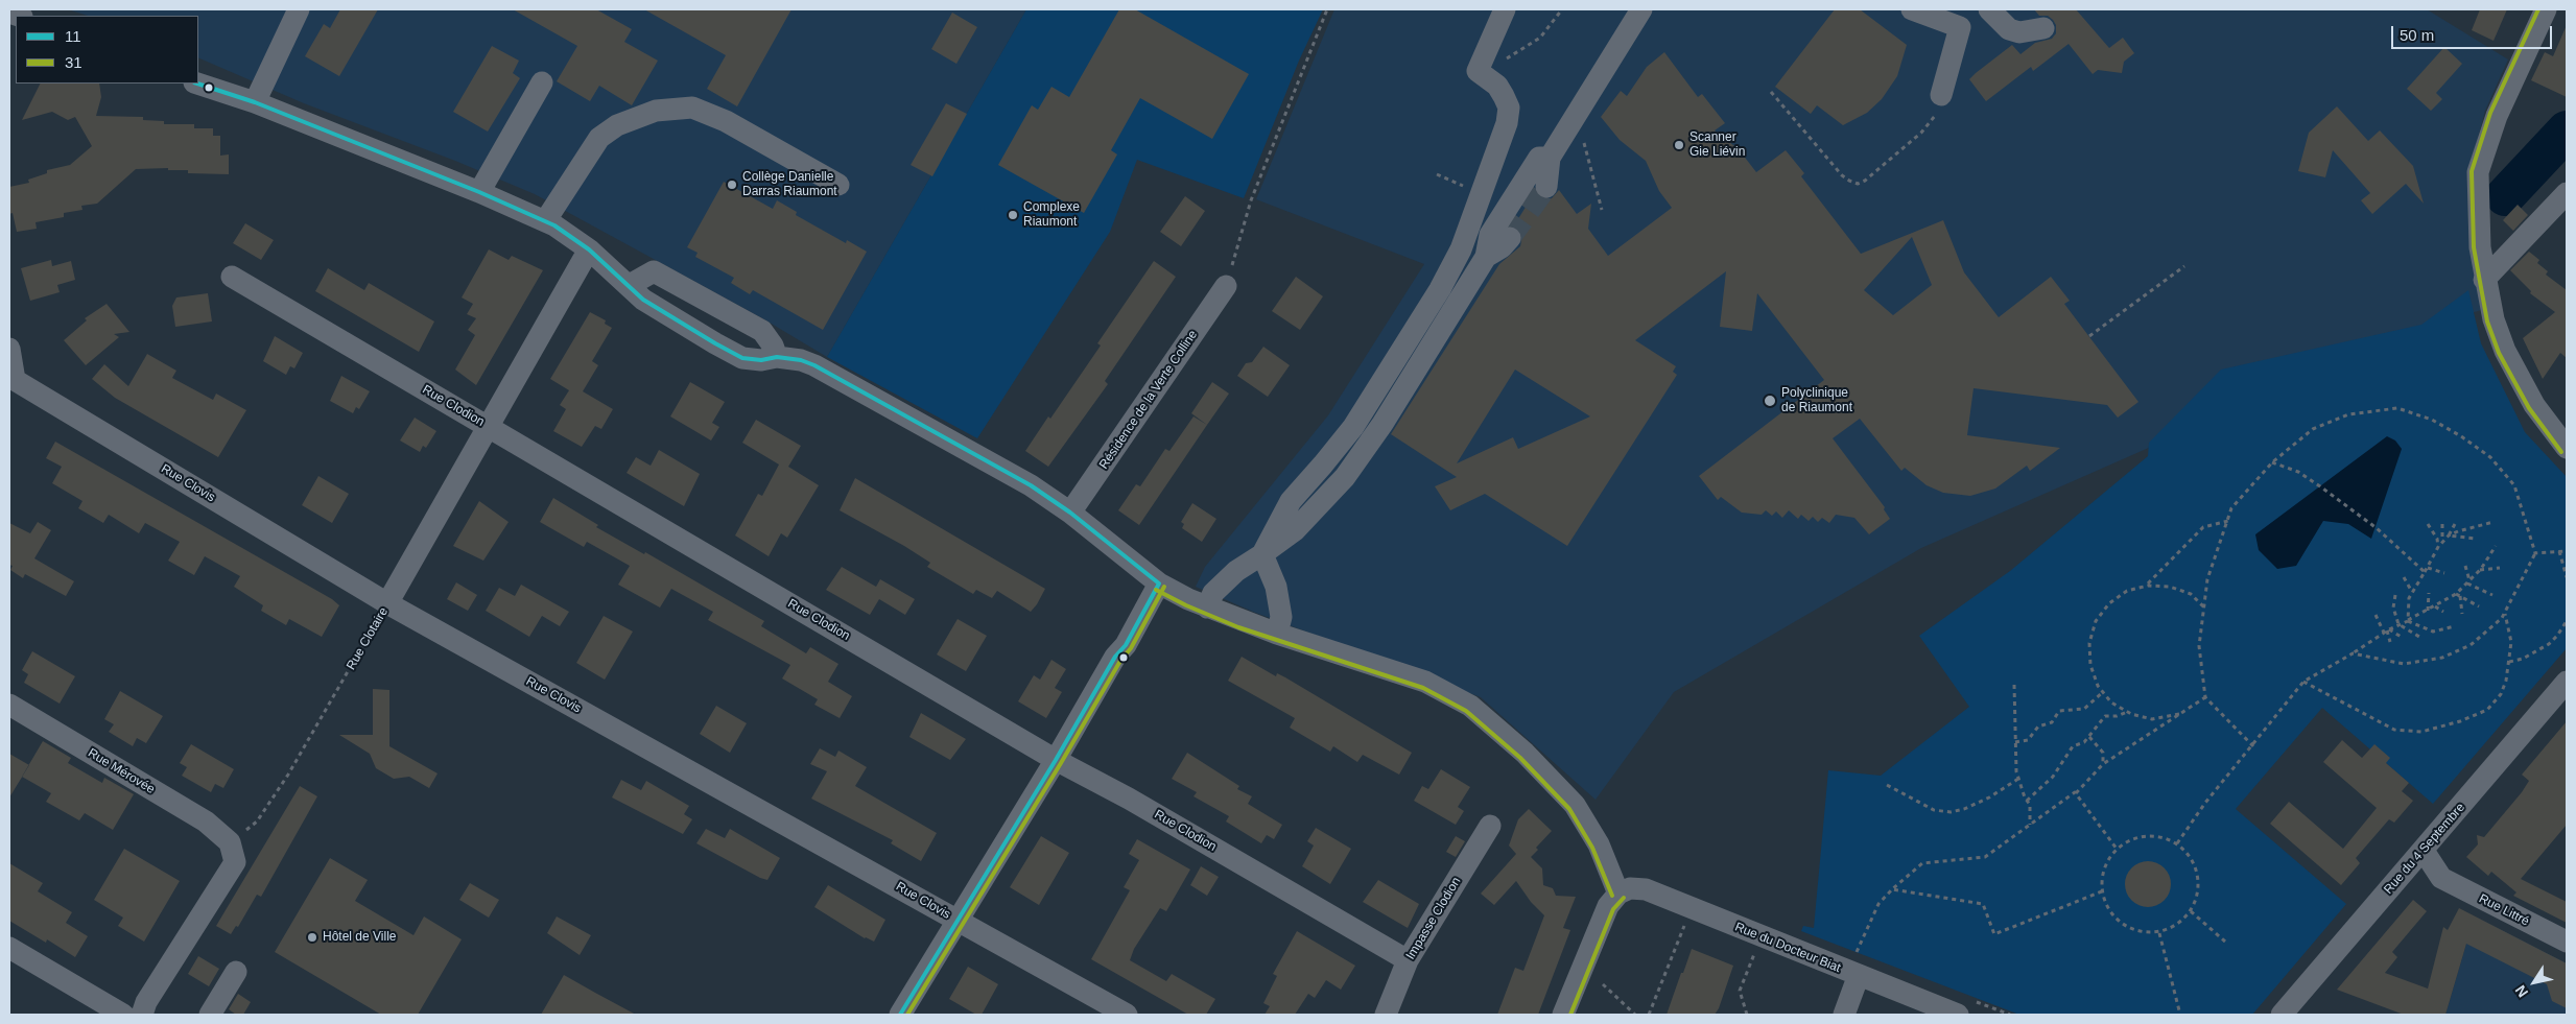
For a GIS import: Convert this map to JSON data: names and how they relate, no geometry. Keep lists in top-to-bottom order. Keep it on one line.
{"streets":{"street":["Résidence de la Verte Colline","Rue Clodion","Rue Clovis","Rue Clotaire","Rue Mérovée","Rue du 4 Septembre","Rue Littré","Impasse Clodion","Rue du Docteur Biat"]},"crossings":[["Rue Clodion","Rue Clotaire"],["Rue Clodion","Impasse Clodion"],["Rue Clovis","Rue Clotaire"],["Rue Clotaire","Rue Mérovée"],["Rue du 4 Septembre","Rue Littré"]],"places":["Scanner Gie Liévin","Collège Danielle Darras Riaumont","Complexe Riaumont","Polyclinique de Riaumont","Hôtel de Ville"],"lines":["transit line 31","transit line 11"],"legend":["11","31"],"scale_bar":"50 m","north":"bottom left"}
